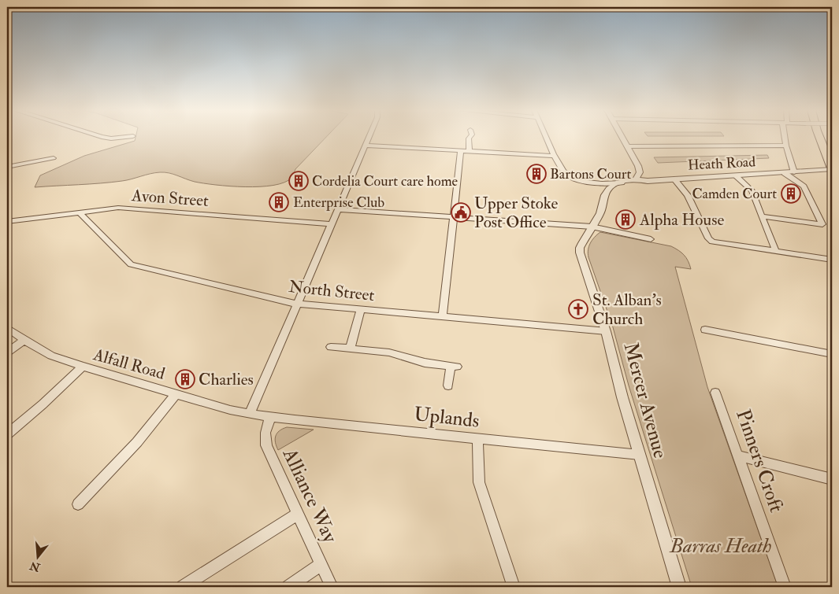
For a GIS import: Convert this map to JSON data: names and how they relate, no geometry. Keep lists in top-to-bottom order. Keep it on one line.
{"streets":{"street":["Heath Road","Avon Street","North Street","Alfall Road","Mercer Avenue","Uplands","Pinners Croft","Alliance Way"]},"crossings":[["Avon Street","North Street"],["North Street","Mercer Avenue"],["Alfall Road","Uplands"],["Mercer Avenue","Uplands"],["Uplands","Alliance Way"]],"parks":["Barras Heath"],"places":{"building":["Bartons Court","Cordelia Court care home","Camden Court","Enterprise Club","Alpha House","Charlies"],"public building":["Upper Stoke Post Office"],"church":["St. Alban's Church"]},"north":"bottom"}
